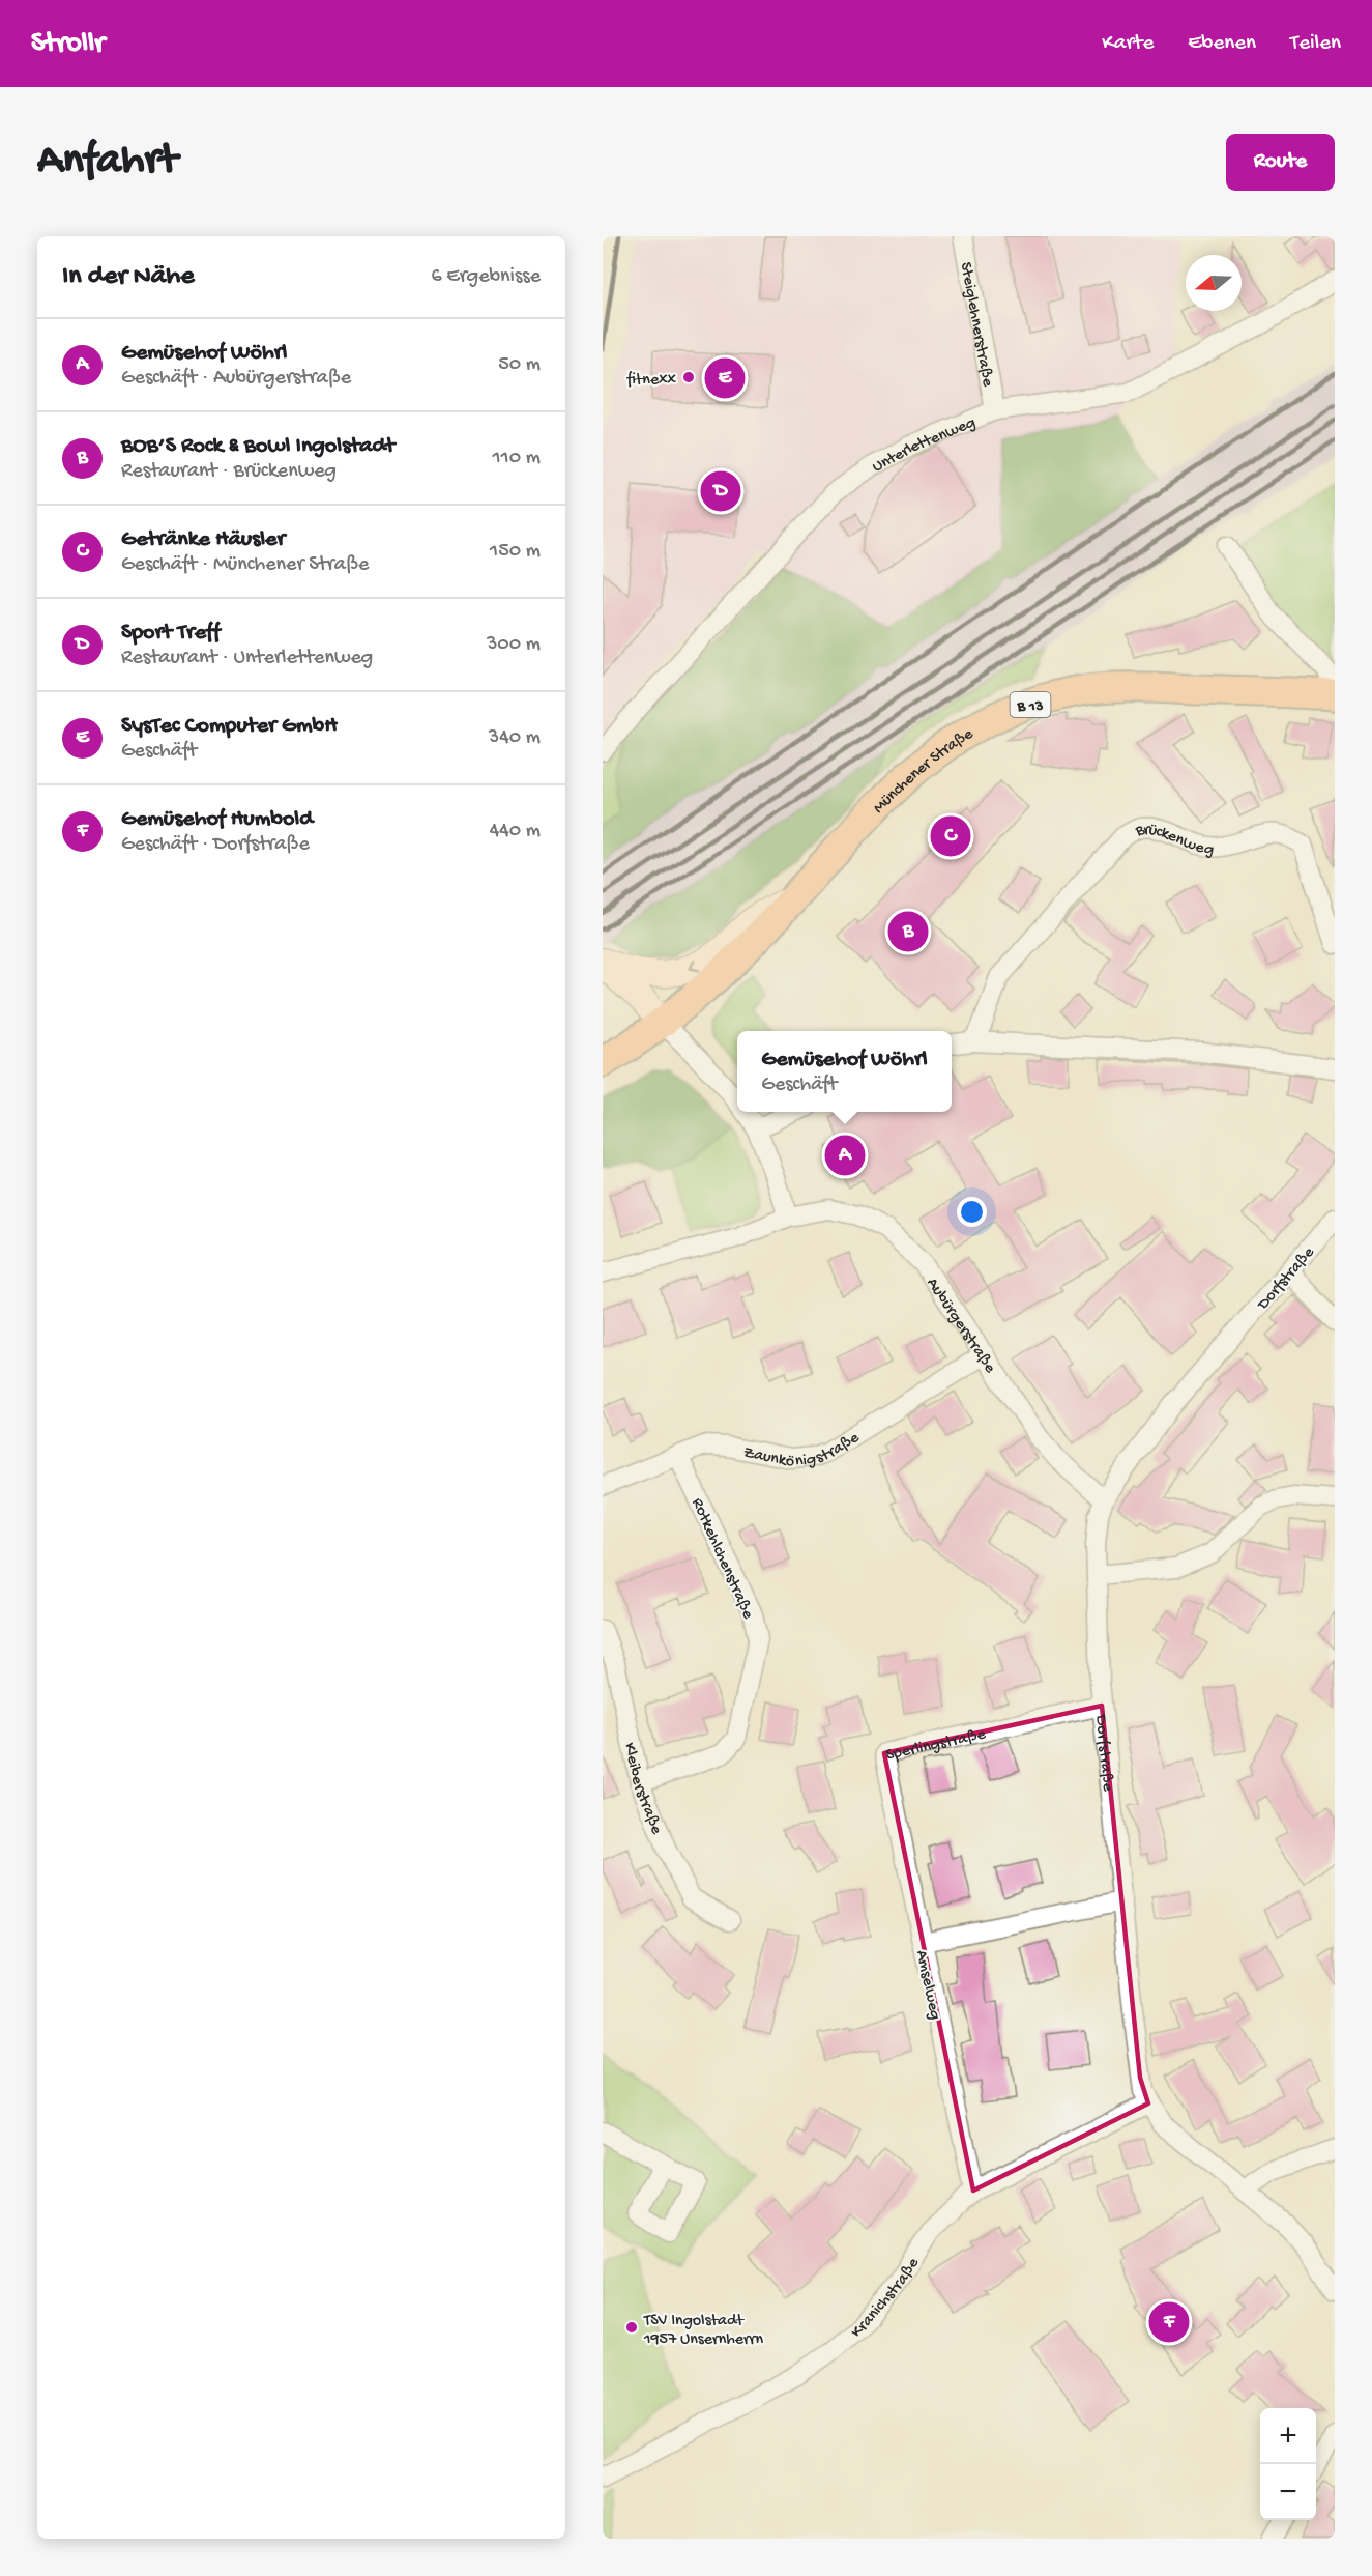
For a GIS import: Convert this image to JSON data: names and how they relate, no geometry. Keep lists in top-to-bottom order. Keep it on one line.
{"streets":{"main road":["B 13","Münchener Straße"],"street":["Steiglehnerstraße","Unterlettenweg","Brückenweg","Dorfstraße","Aubürgerstraße","Zaunkönigstraße","Rotkehlchenstraße","Sperlingstraße","Kleiberstraße","Amselweg","Kranichstraße"]},"crossings":[["Steiglehnerstraße","Unterlettenweg"],["Dorfstraße","Aubürgerstraße"],["Dorfstraße","Sperlingstraße"],["Dorfstraße","Amselweg"],["Dorfstraße","Kranichstraße"],["Aubürgerstraße","Zaunkönigstraße"],["Zaunkönigstraße","Rotkehlchenstraße"],["Rotkehlchenstraße","Kleiberstraße"],["Sperlingstraße","Amselweg"],["Amselweg","Kranichstraße"]],"places":["fitnexx","TSV Ingolstadt 1957 Unsernherrn"],"north":"left","page":{"header":"Strollr","nav":["Karte","Ebenen","Teilen"],"buttons":"Route","title":"Anfahrt","heading":["In der Nähe","6 Ergebnisse"],"list":[{"mark":"A","name":"Gemüsehof Wöhrl","note":"Geschäft · Aubürgerstraße","value":"50 m"},{"mark":"B","name":"BOB’S Rock & Bowl Ingolstadt","note":"Restaurant · Brückenweg","value":"110 m"},{"mark":"C","name":"Getränke Häusler","note":"Geschäft · Münchener Straße","value":"150 m"},{"mark":"D","name":"Sport Treff","note":"Restaurant · Unterlettenweg","value":"300 m"},{"mark":"E","name":"SysTec Computer GmbH","note":"Geschäft","value":"340 m"},{"mark":"F","name":"Gemüsehof Humbold","note":"Geschäft · Dorfstraße","value":"440 m"}],"pins":["E","D","C","B","A","F"],"popup":["Gemüsehof Wöhrl","Geschäft"],"map_buttons":["+","−"]}}
